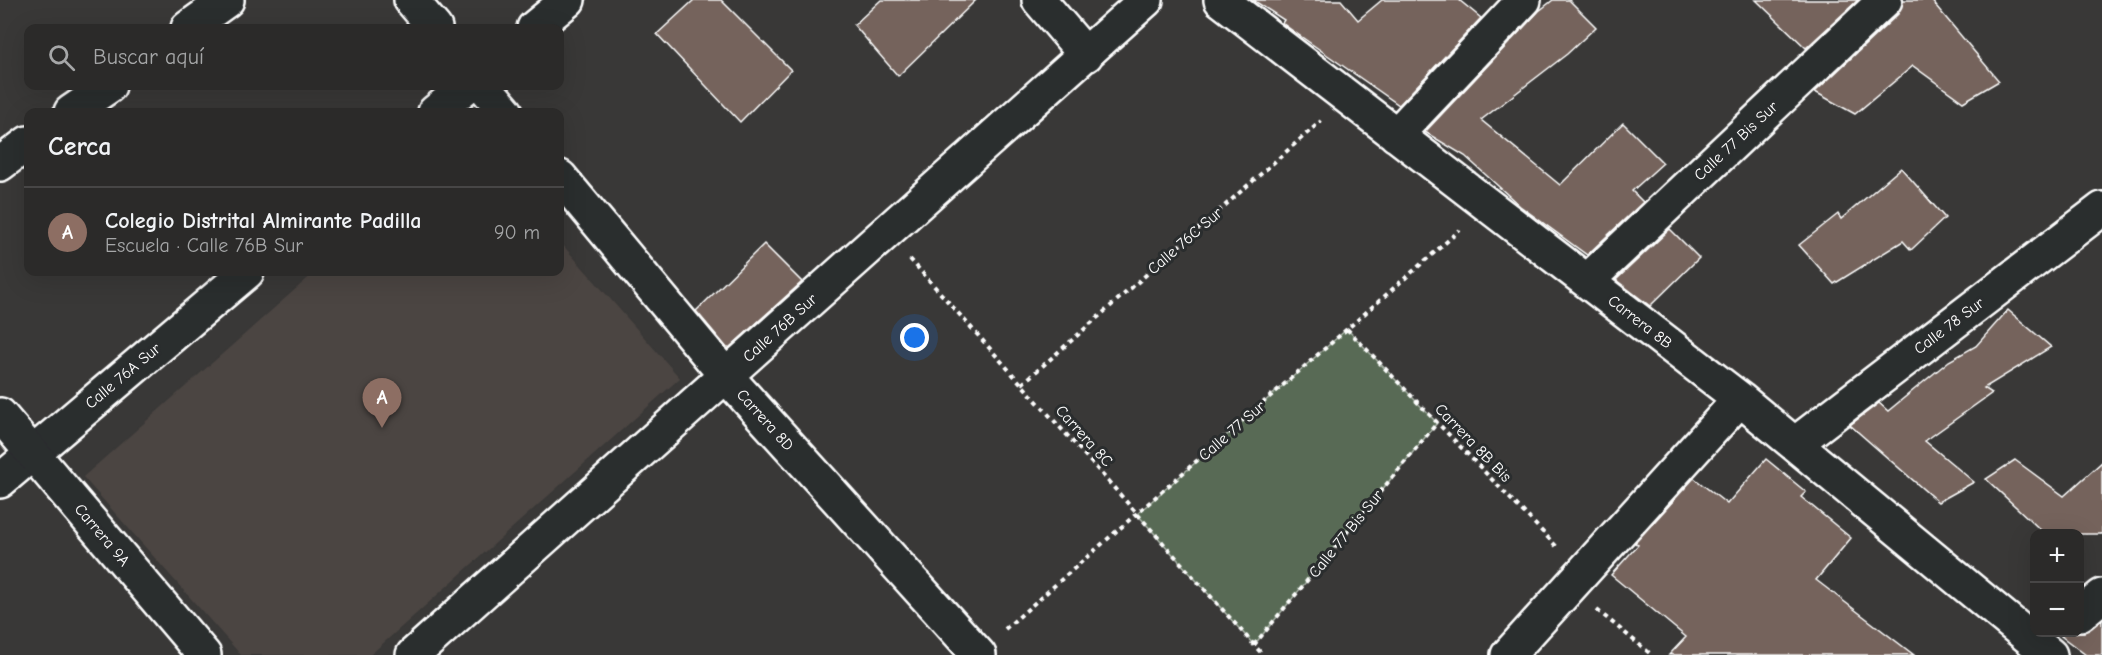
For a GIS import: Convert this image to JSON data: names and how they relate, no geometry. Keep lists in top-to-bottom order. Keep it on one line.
{"streets":{"street":["Calle 77 Bis Sur","Carrera 8B","Calle 78 Sur","Calle 76B Sur","Calle 76A Sur","Carrera 8D","Carrera 9A"],"path":["Calle 76C Sur","Calle 77 Sur","Carrera 8C","Carrera 8B Bis"]},"crossings":[["Calle 77 Bis Sur","Carrera 8B"],["Calle 77 Bis Sur","Carrera 8C"],["Calle 77 Bis Sur","Carrera 8B Bis"],["Calle 76C Sur","Carrera 8B"],["Calle 76C Sur","Carrera 8C"],["Carrera 8B","Calle 78 Sur"],["Carrera 8B","Calle 77 Sur"],["Calle 76B Sur","Carrera 8D"],["Calle 76B Sur","Carrera 8C"],["Calle 76A Sur","Carrera 9A"],["Carrera 8D","Calle 77 Sur"],["Calle 77 Sur","Carrera 8C"],["Calle 77 Sur","Carrera 8B Bis"]],"page":{"search":"Buscar aquí","heading":"Cerca","list":[{"mark":"A","name":"Colegio Distrital Almirante Padilla","note":"Escuela · Calle 76B Sur","value":"90 m"}],"pins":"A","map_buttons":["+","−"]}}
